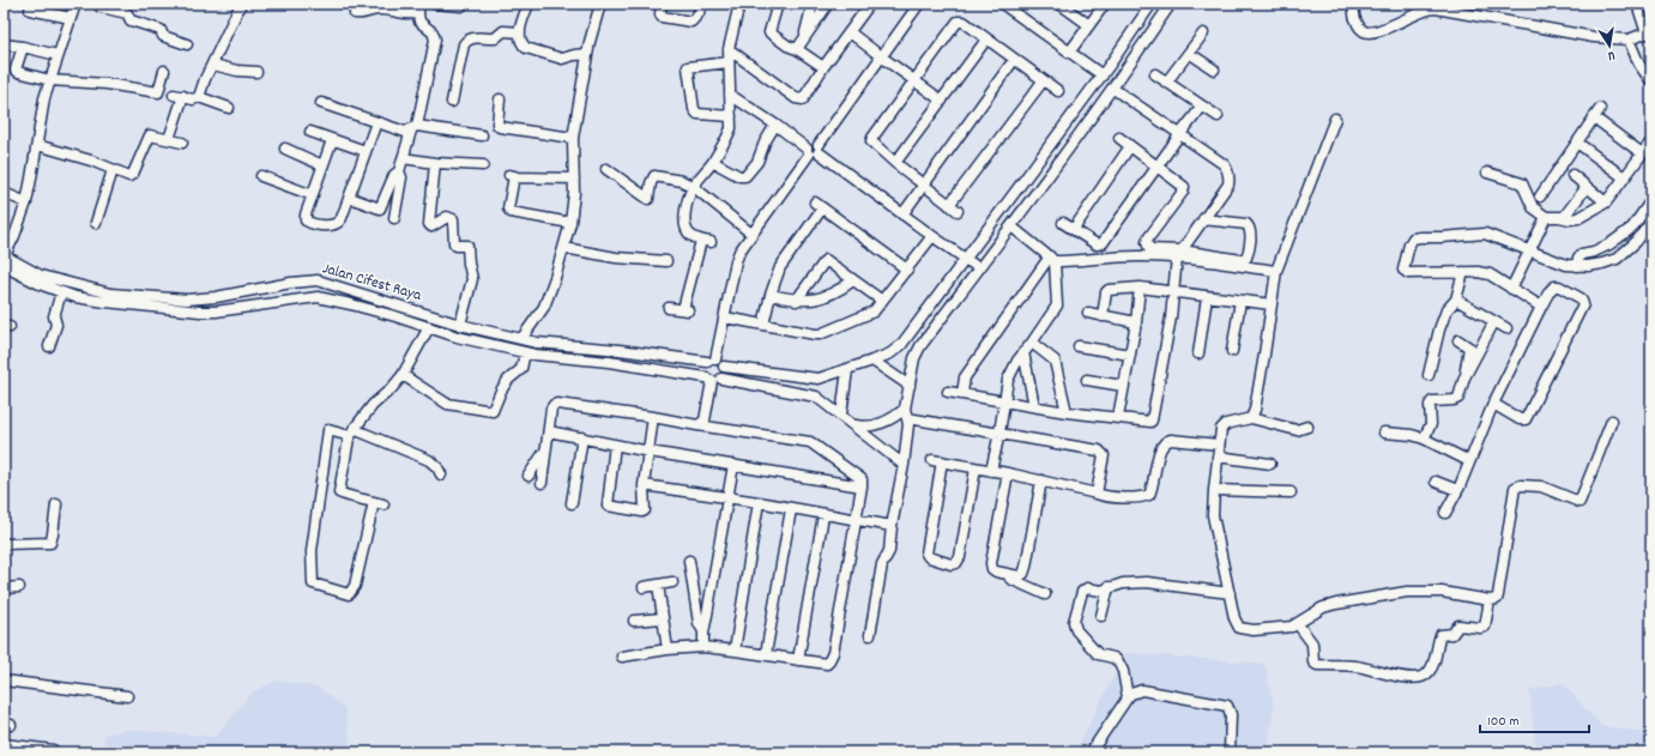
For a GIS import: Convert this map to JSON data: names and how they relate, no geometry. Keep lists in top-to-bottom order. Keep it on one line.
{"streets":{"street":["Jalan Cifest Raya"]},"scale_bar":"100 m","north":"bottom"}
